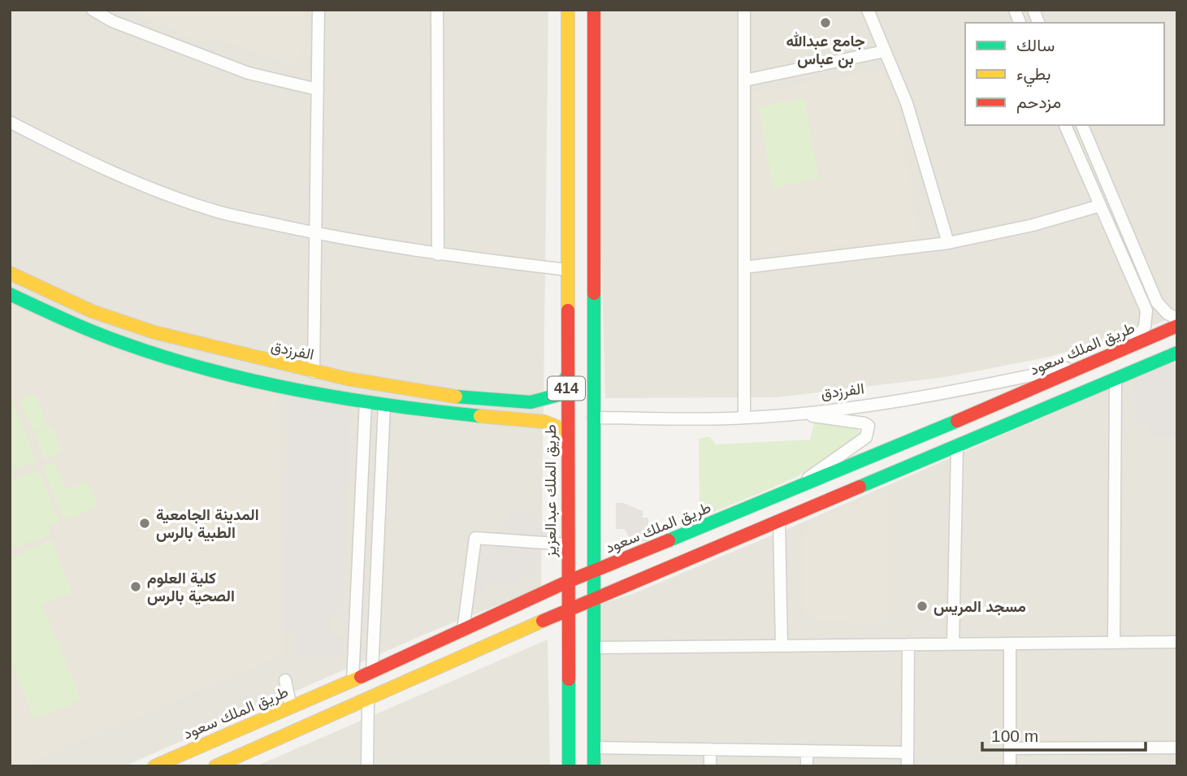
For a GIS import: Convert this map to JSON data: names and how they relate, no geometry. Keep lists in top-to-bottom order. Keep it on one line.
{"streets":{"main road":["طريق الملك سعود","الفرزدق","414","طريق الملك عبدالعزيز"]},"crossings":[["طريق الملك سعود","الفرزدق"],["طريق الملك سعود","414"],["طريق الملك سعود","طريق الملك عبدالعزيز"],["الفرزدق","414"],["الفرزدق","طريق الملك عبدالعزيز"]],"places":["جامع عبدالله بن عباس","المدينة الجامعية الطبية بالرس","كلية العلوم الصحية بالرس","مسجد المريس"],"legend":["سالك","بطيء","مزدحم"],"scale_bar":"100 m"}
